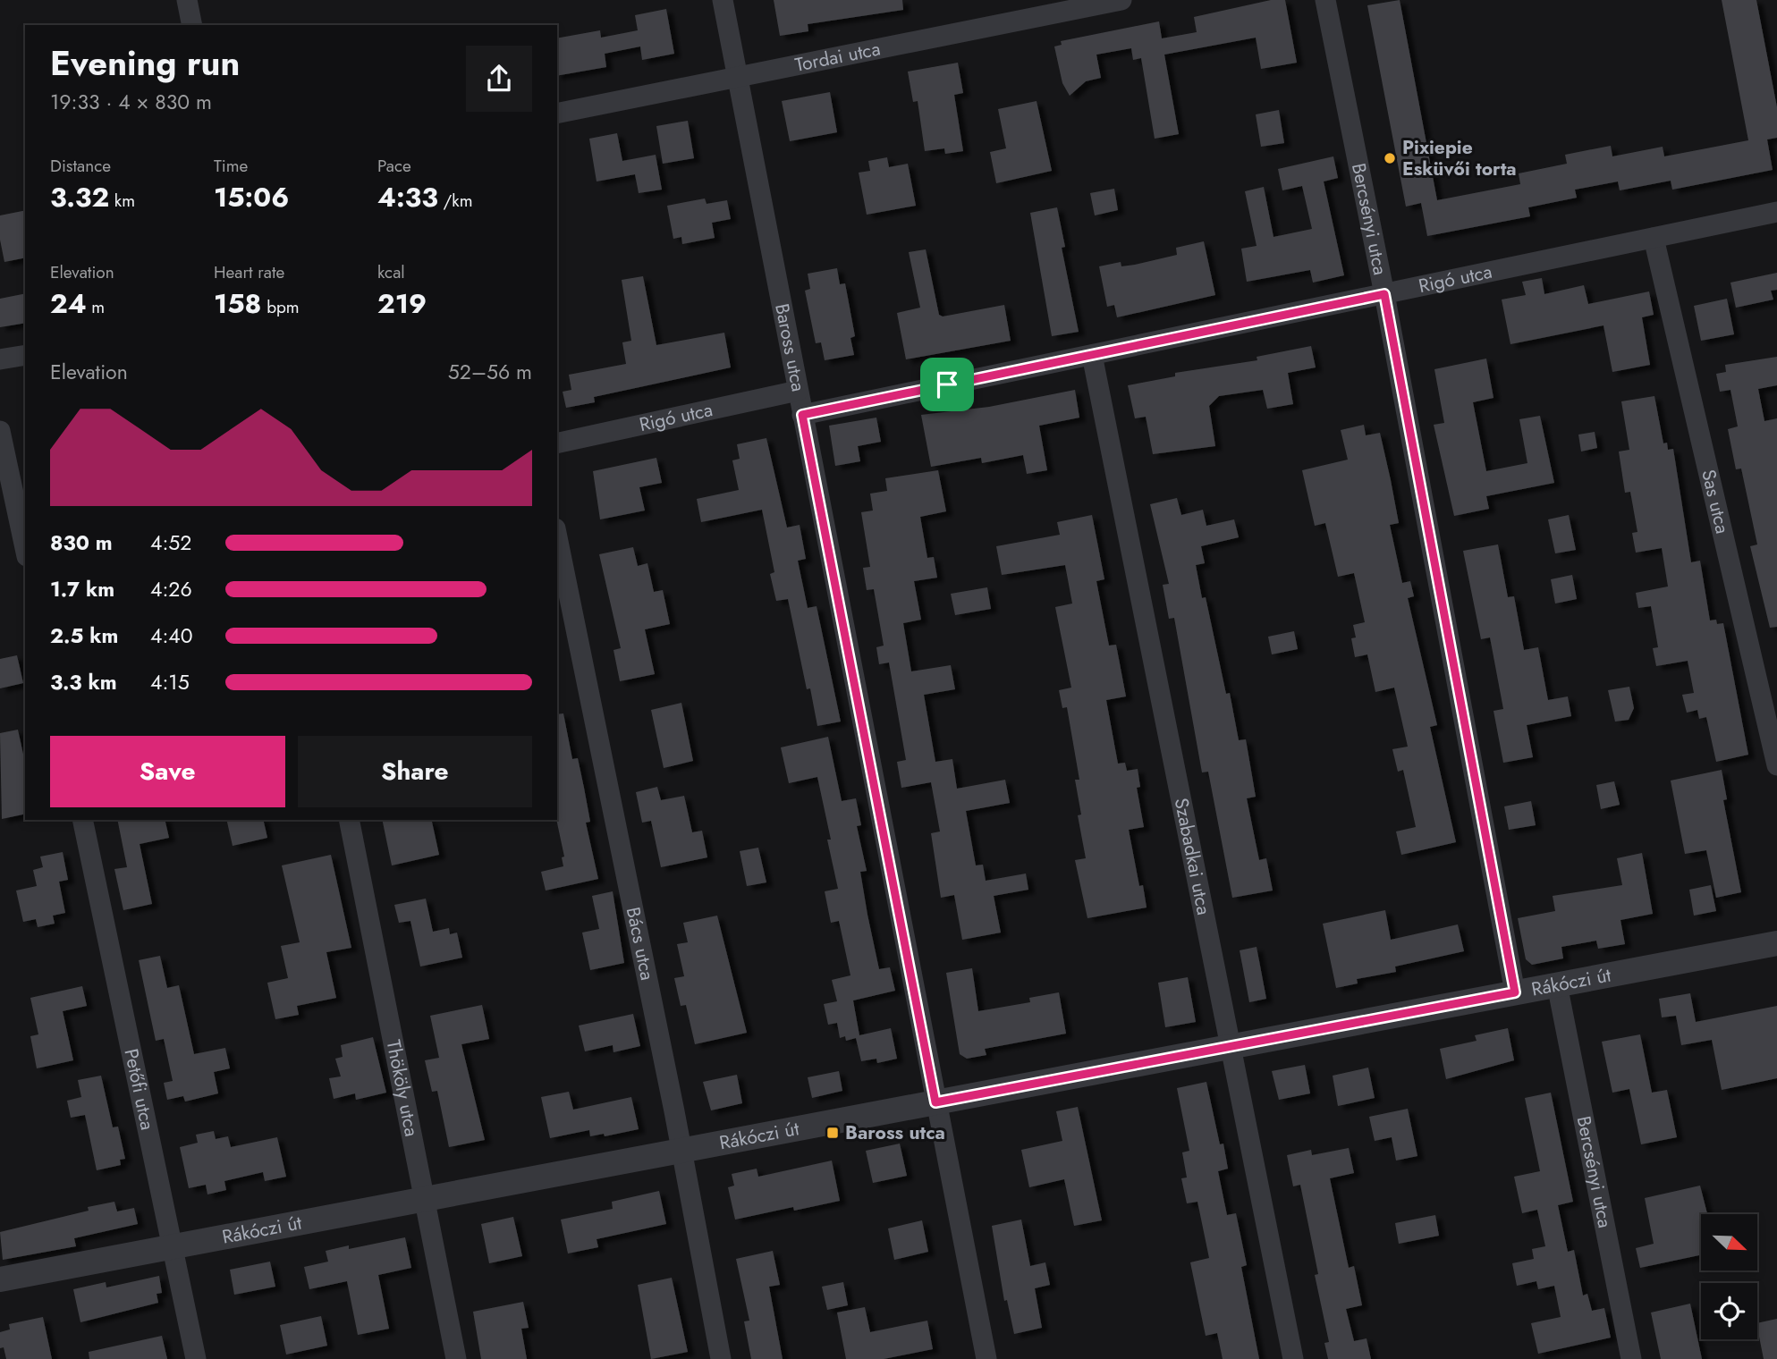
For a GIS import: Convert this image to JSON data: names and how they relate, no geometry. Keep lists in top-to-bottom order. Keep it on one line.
{"streets":{"street":["Tordai utca","Bercsényi utca","Rigó utca","Baross utca","Sas utca","Szabadkai utca","Bács utca","Rákóczi út","Petőfi utca","Thököly utca"]},"crossings":[["Tordai utca","Baross utca"],["Bercsényi utca","Rigó utca"],["Bercsényi utca","Rákóczi út"],["Rigó utca","Baross utca"],["Rigó utca","Sas utca"],["Rigó utca","Szabadkai utca"],["Baross utca","Rákóczi út"],["Szabadkai utca","Rákóczi út"],["Bács utca","Rákóczi út"],["Rákóczi út","Petőfi utca"],["Rákóczi út","Thököly utca"]],"places":{"other":["Pixiepie Esküvői torta"],"transit":["Baross utca"]},"north":"bottom right","page":{"heading":["Evening run","19:33 · 4 × 830 m"],"stats":[["Distance","3.32 km"],["Time","15:06"],["Pace","4:33 /km"],["Elevation","24 m"],["Heart rate","158 bpm"],["kcal","219"]],"chart":["Elevation","52–56 m"],"list":[{"name":"830 m","note":"4:52"},{"name":"1.7 km","note":"4:26"},{"name":"2.5 km","note":"4:40"},{"name":"3.3 km","note":"4:15"}],"buttons":["Save","Share"]}}
